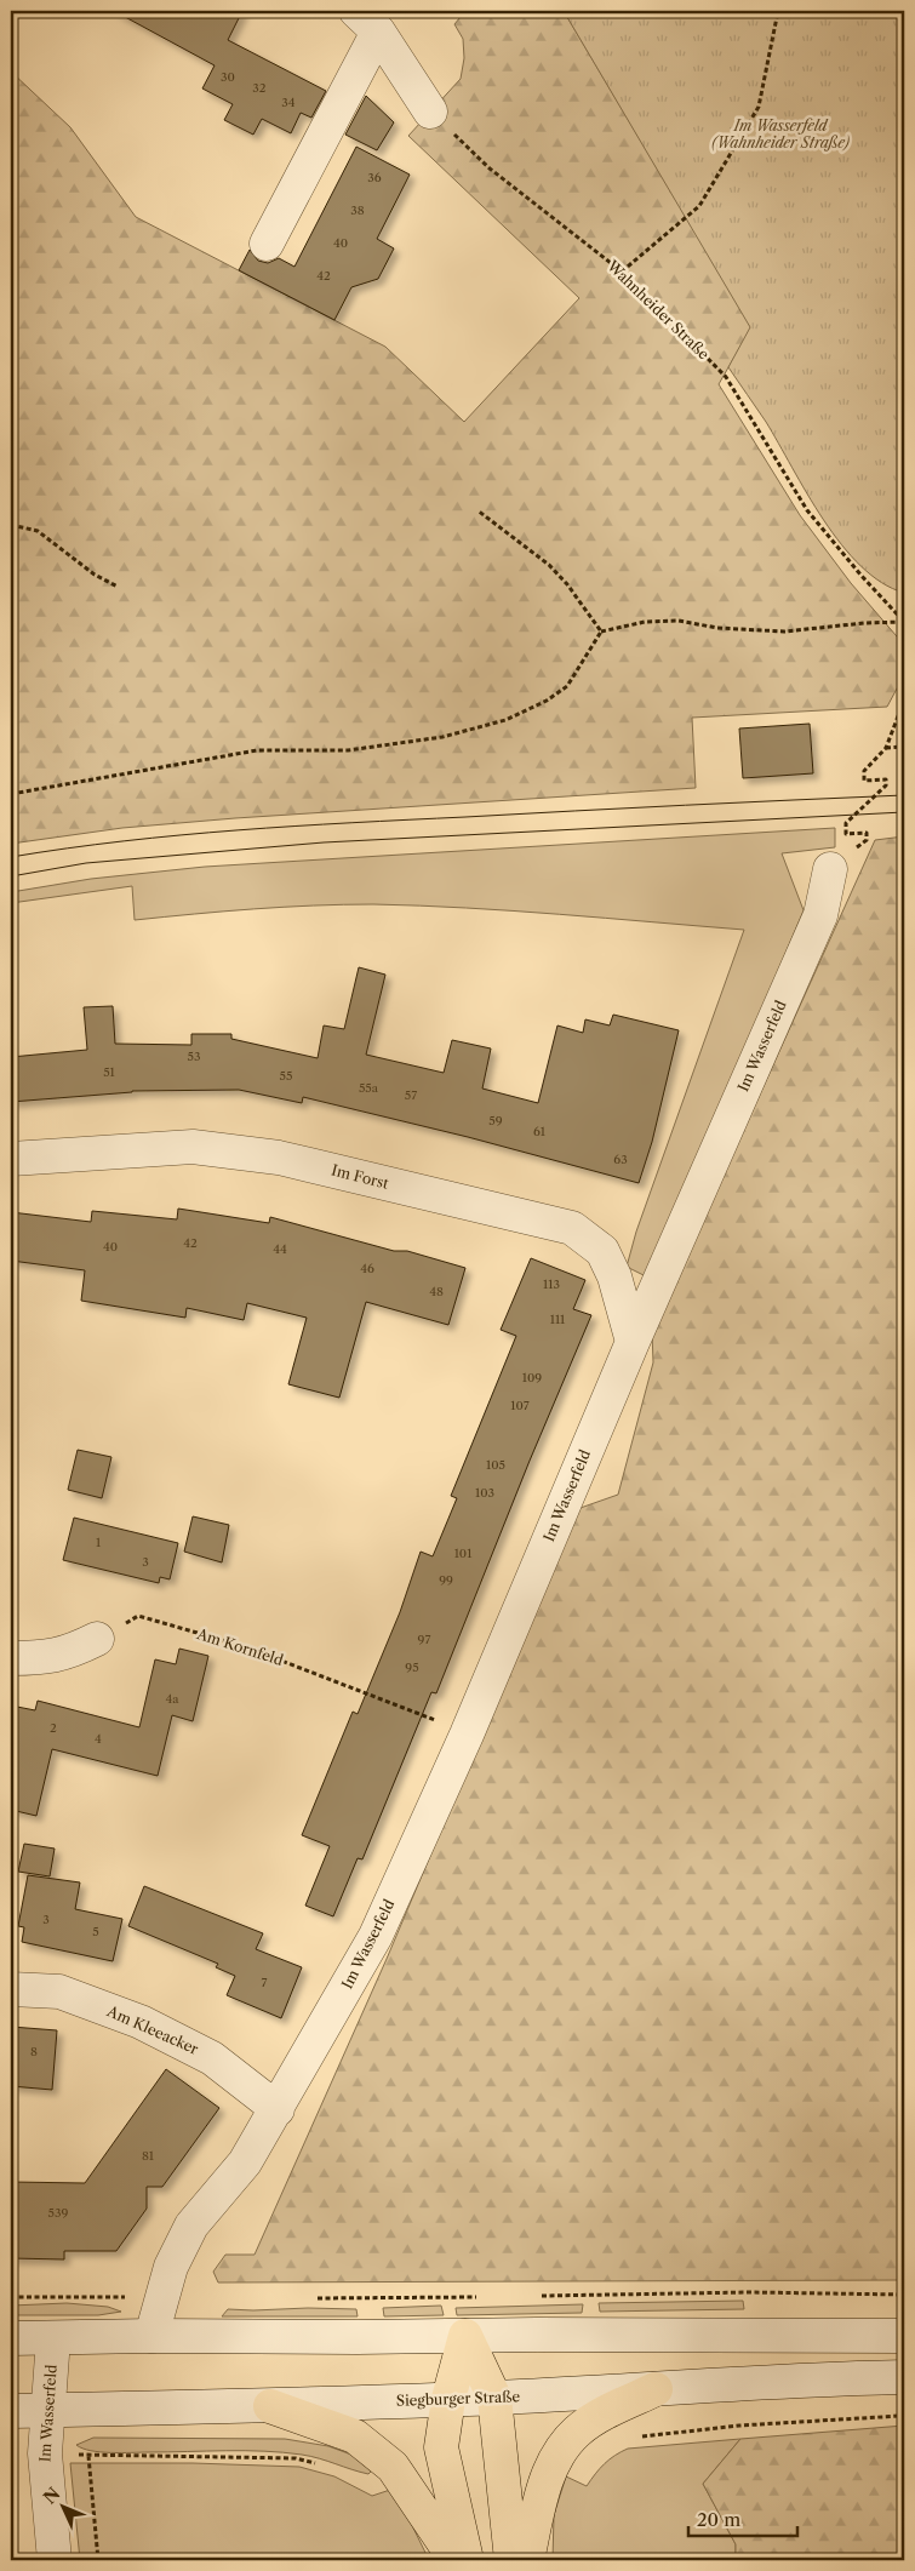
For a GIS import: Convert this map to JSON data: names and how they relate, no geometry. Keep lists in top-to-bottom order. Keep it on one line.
{"streets":{"street":["Im Wasserfeld","Im Forst","Am Kleeacker","Siegburger Straße"],"path":["Wahnheider Straße","Am Kornfeld"]},"crossings":[["Im Wasserfeld","Im Forst"],["Im Wasserfeld","Am Kornfeld"],["Im Wasserfeld","Am Kleeacker"],["Im Wasserfeld","Siegburger Straße"]],"parks":["Im Wasserfeld (Wahnheider Straße)"],"house_numbers":["30","32","34","36","38","40","42","53","51","55","55a","57","59","61","63","42","40","44","46","113","48","111","109","107","105","103","1","101","3","99","97","95","4a","2","4","3","5","7","8","81","539"],"scale_bar":"20 m","north":"top left"}
